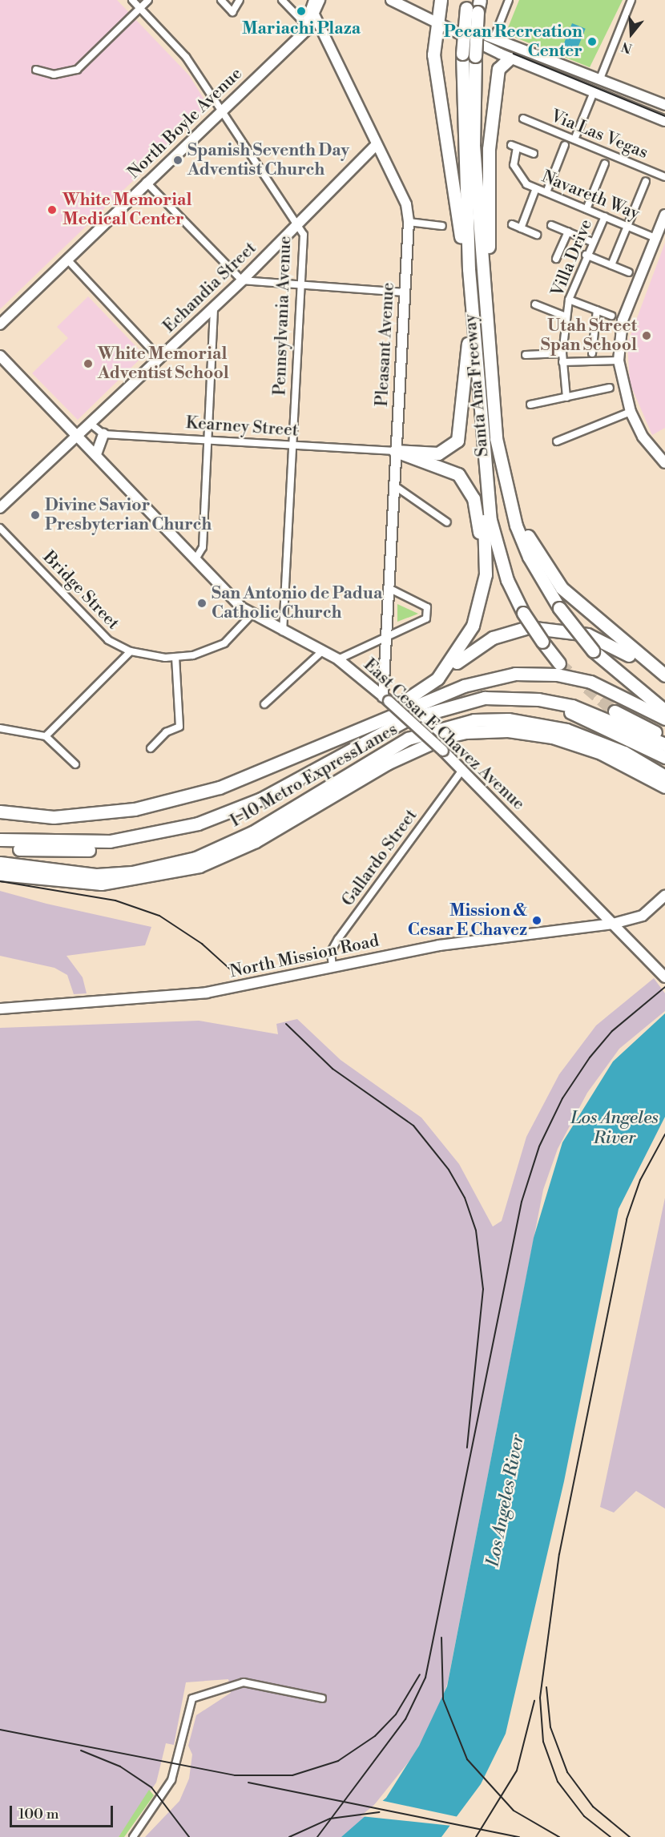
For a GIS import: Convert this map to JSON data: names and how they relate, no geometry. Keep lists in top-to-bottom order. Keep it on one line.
{"streets":{"highway":["Santa Ana Freeway","I-10 Metro ExpressLanes"],"main road":["North Boyle Avenue","Echandia Street","Pleasant Avenue","East Cesar E Chavez Avenue","North Mission Road"],"street":["Via Las Vegas","Navareth Way","Villa Drive","Pennsylvania Avenue","Kearney Street","Bridge Street","Gallardo Street"]},"crossings":[["North Boyle Avenue","Pennsylvania Avenue"],["North Boyle Avenue","Pleasant Avenue"],["Navareth Way","Villa Drive"],["Echandia Street","Pennsylvania Avenue"],["Echandia Street","Pleasant Avenue"],["Echandia Street","East Cesar E Chavez Avenue"],["Pennsylvania Avenue","Kearney Street"],["Pennsylvania Avenue","East Cesar E Chavez Avenue"],["Pleasant Avenue","Kearney Street"],["Pleasant Avenue","East Cesar E Chavez Avenue"],["Bridge Street","East Cesar E Chavez Avenue"],["East Cesar E Chavez Avenue","Gallardo Street"],["East Cesar E Chavez Avenue","North Mission Road"],["Gallardo Street","North Mission Road"]],"water":["Los Angeles River"],"places":["Mariachi Plaza","Pecan Recreation Center","Spanish Seventh Day Adventist Church","White Memorial Medical Center","Utah Street Span School","White Memorial Adventist School","Divine Savior Presbyterian Church","San Antonio de Padua Catholic Church","Mission & Cesar E Chavez"],"scale_bar":"100 m","north":"bottom"}
